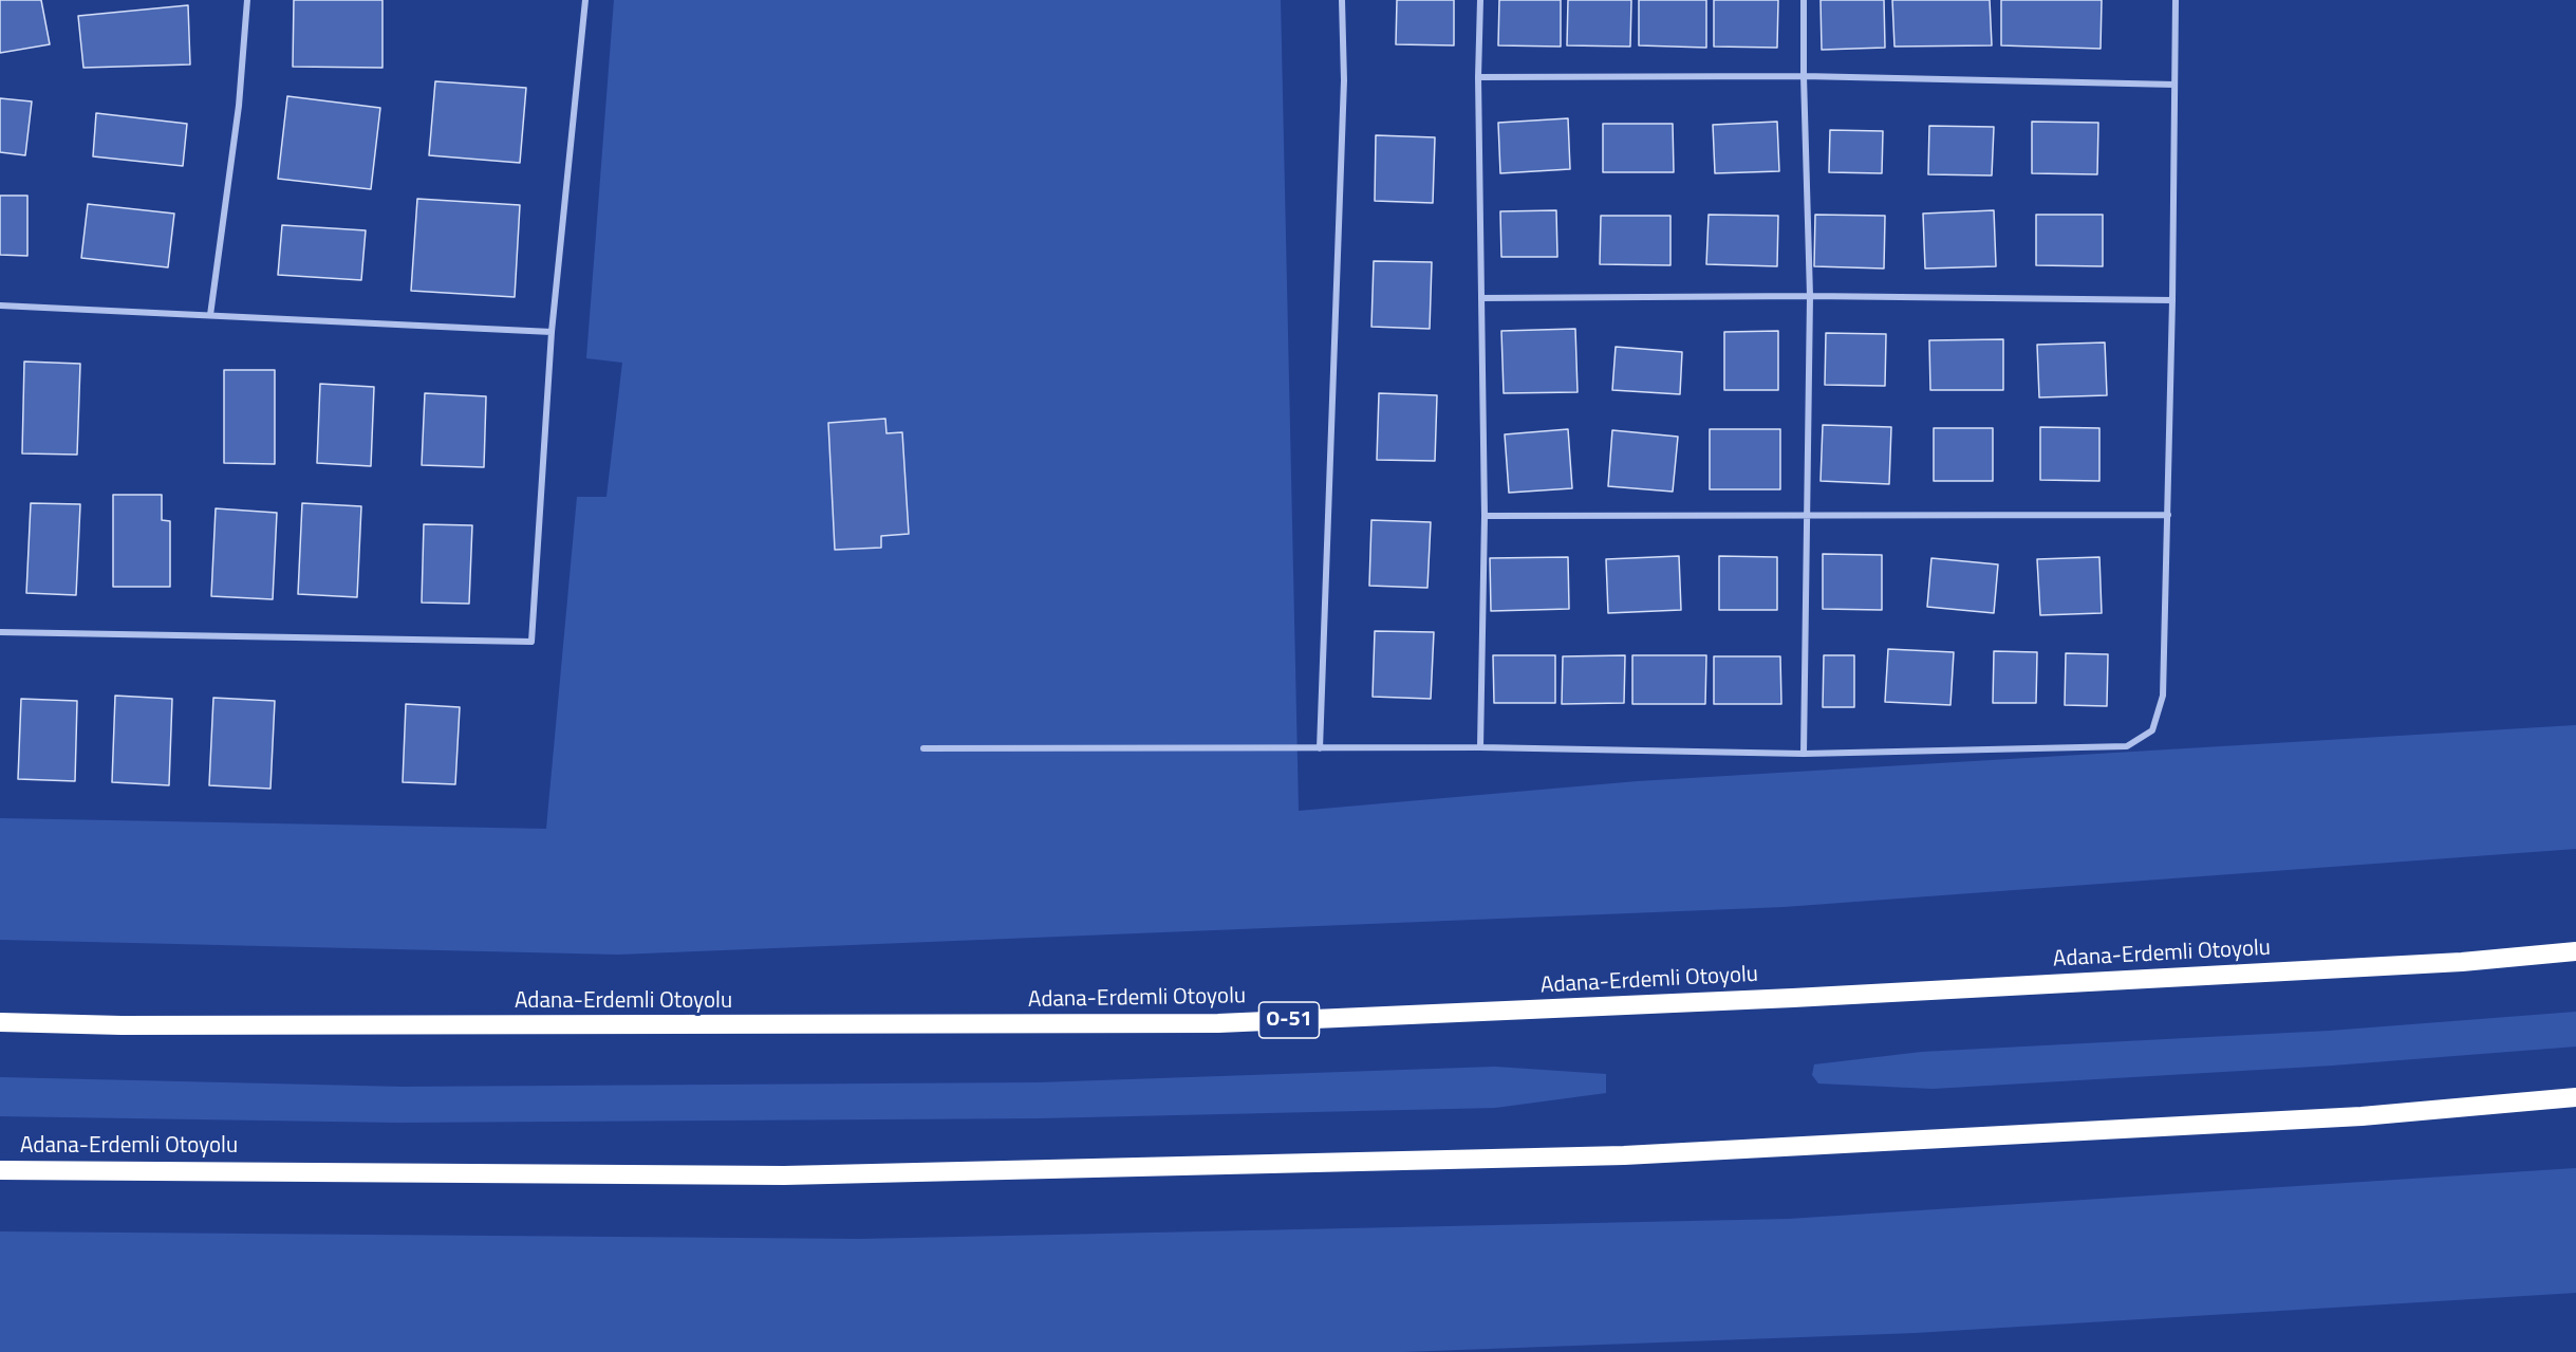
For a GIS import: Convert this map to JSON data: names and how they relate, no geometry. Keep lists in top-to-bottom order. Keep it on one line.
{"streets":{"highway":["Adana-Erdemli Otoyolu","O-51"]}}
